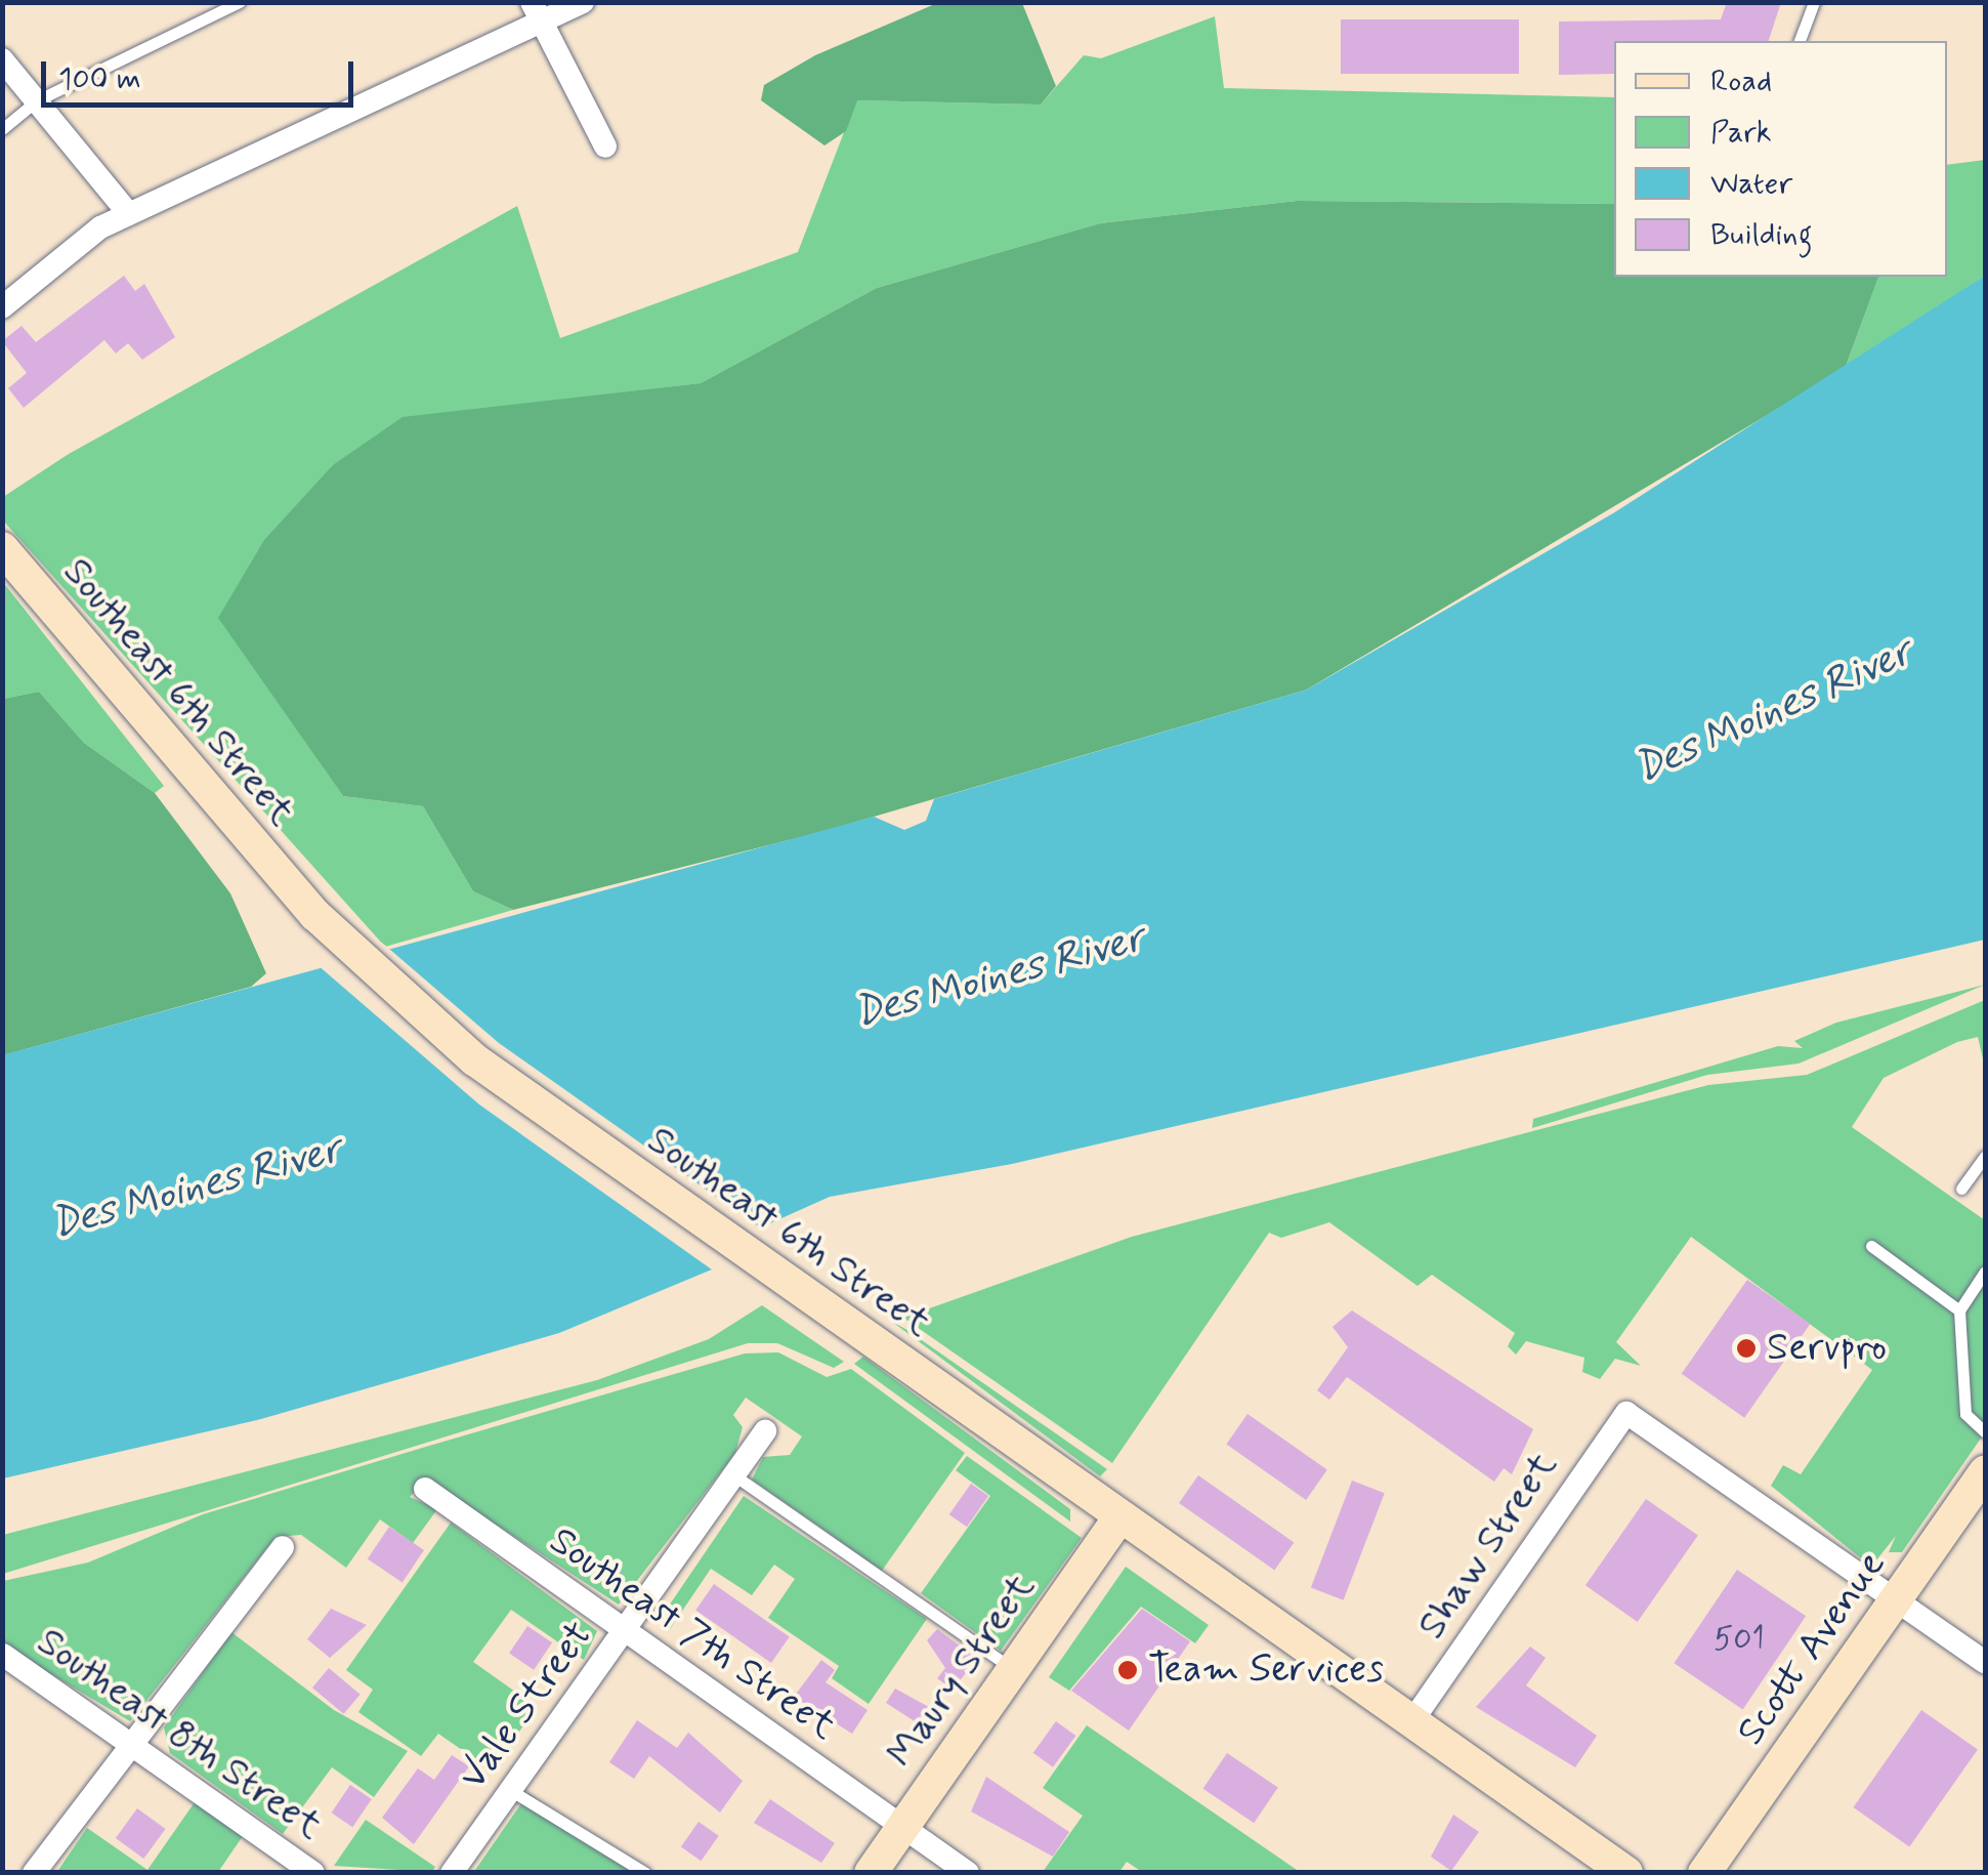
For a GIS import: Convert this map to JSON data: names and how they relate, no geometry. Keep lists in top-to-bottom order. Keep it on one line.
{"streets":{"main road":["Southeast 6th Street","Scott Avenue","Maury Street"],"street":["Shaw Street","Southeast 7th Street","Vale Street","Southeast 8th Street"]},"crossings":[["Southeast 6th Street","Shaw Street"],["Southeast 6th Street","Maury Street"],["Shaw Street","Scott Avenue"],["Southeast 7th Street","Maury Street"],["Southeast 7th Street","Vale Street"]],"water":["Des Moines River"],"places":["Servpro","Team Services"],"house_numbers":["501"],"legend":["Road","Park","Water","Building"],"scale_bar":"100 m"}
